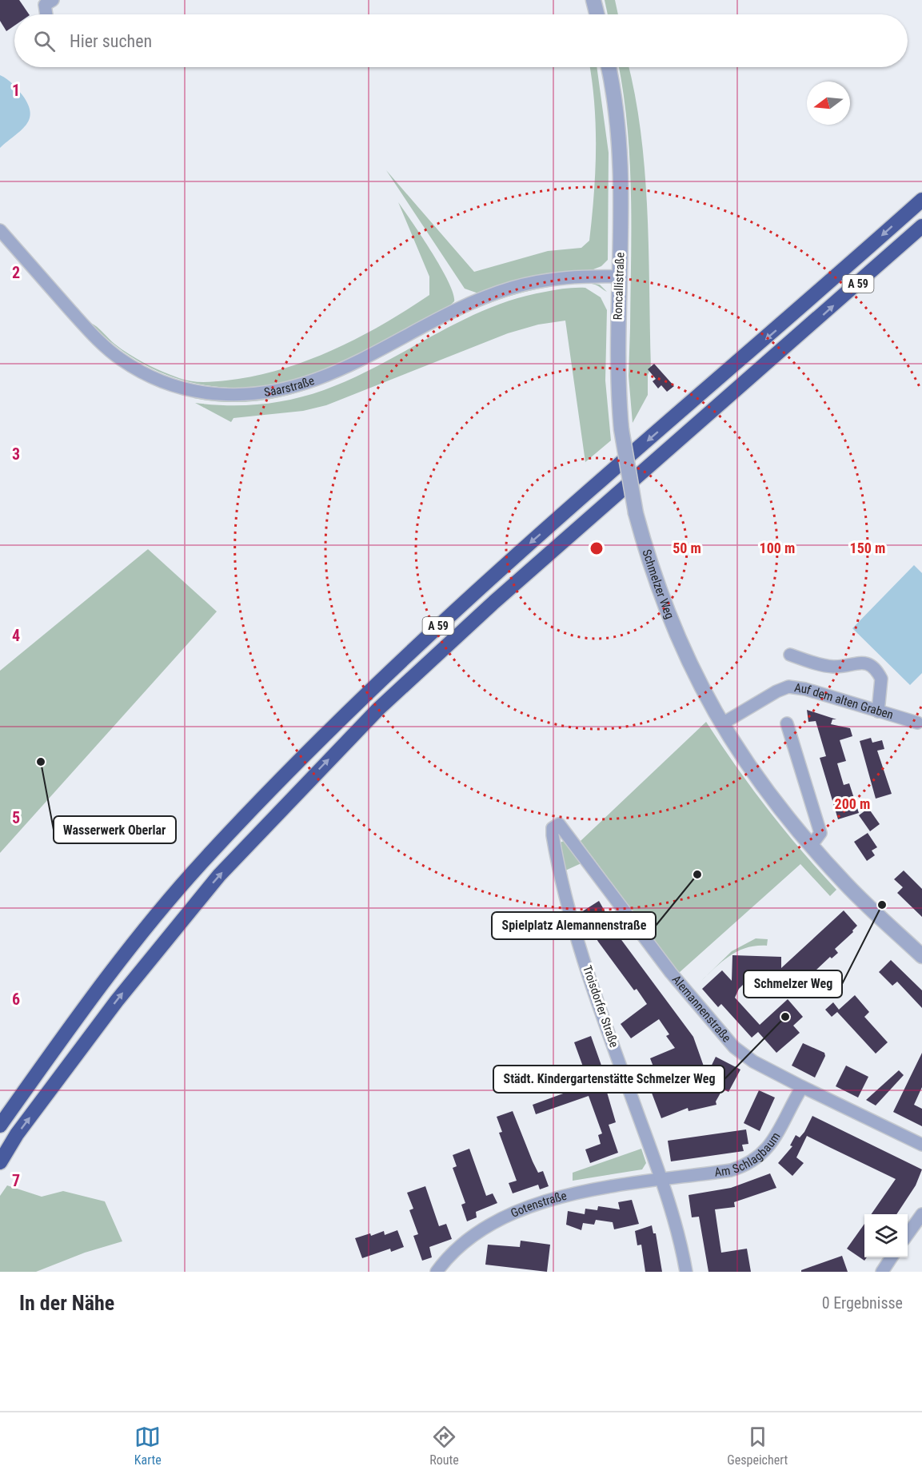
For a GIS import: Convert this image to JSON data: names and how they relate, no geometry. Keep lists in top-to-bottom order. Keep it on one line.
{"streets":{"highway":["A 59"],"street":["Roncallistraße","Saarstraße","Schmelzer Weg","Auf dem alten Graben","Troisdorfer Straße","Alemannenstraße","Am Schlagbaum","Gotenstraße"]},"crossings":[["Roncallistraße","Saarstraße"],["Roncallistraße","Schmelzer Weg"],["Schmelzer Weg","Auf dem alten Graben"],["Troisdorfer Straße","Alemannenstraße"],["Troisdorfer Straße","Am Schlagbaum"],["Troisdorfer Straße","Gotenstraße"],["Alemannenstraße","Am Schlagbaum"],["Am Schlagbaum","Gotenstraße"]],"places":["Wasserwerk Oberlar","Spielplatz Alemannenstraße","Schmelzer Weg","Städt. Kindergartenstätte Schmelzer Weg"],"north":"left","page":{"search":"Hier suchen","heading":["In der Nähe","0 Ergebnisse"],"nav":["Karte","Route","Gespeichert"]},"grid":{"rows":["1","2","3","4","5","6","7"]},"rings":["50 m","100 m","150 m","200 m"]}
